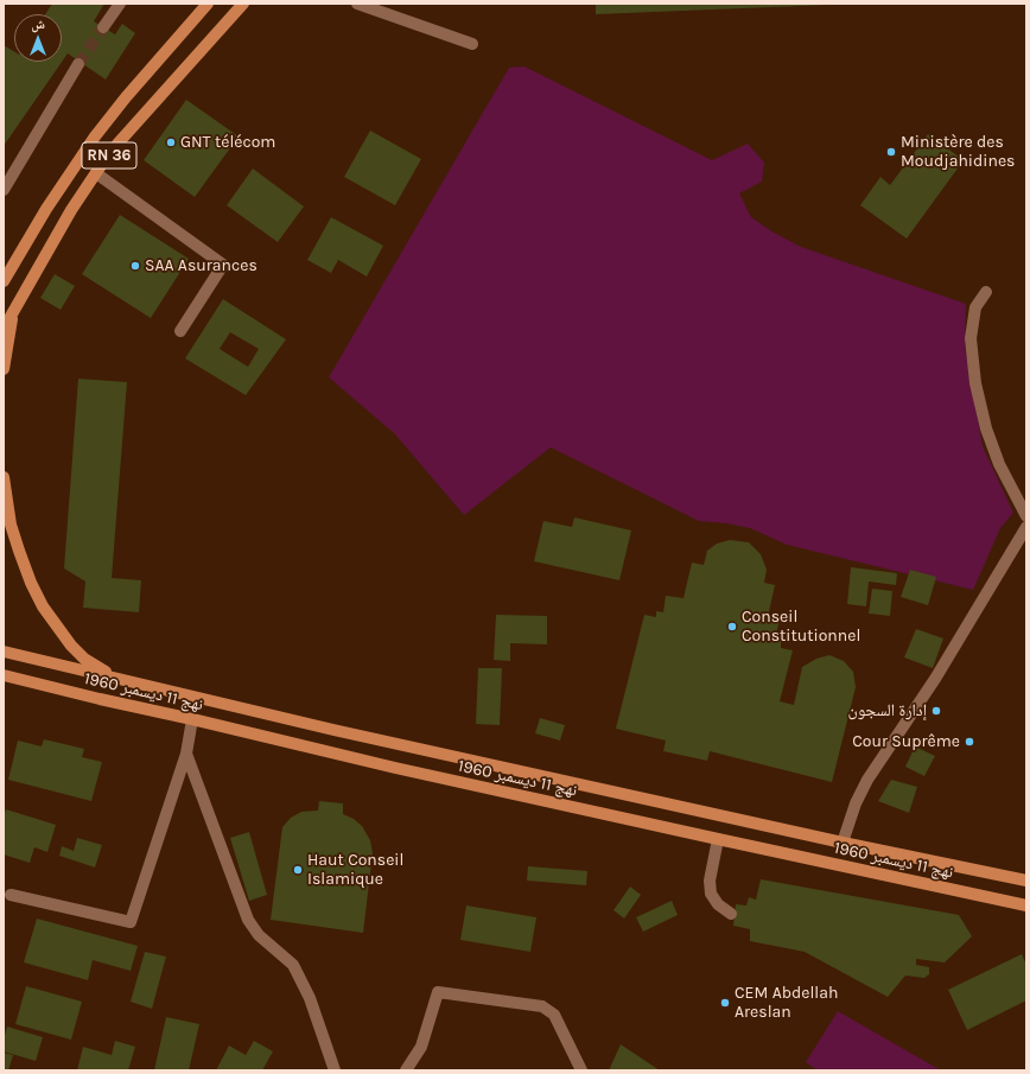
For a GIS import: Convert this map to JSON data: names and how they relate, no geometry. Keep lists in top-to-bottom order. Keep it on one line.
{"streets":{"main road":["RN 36","نهج 11 ديسمبر 1960"]},"places":["GNT télécom","Ministère des Moudjahidines","SAA Asurances","Conseil Constitutionnel","إدارة السجون","Cour Suprême","Haut Conseil Islamique","CEM Abdellah Areslan"],"north":"top"}
